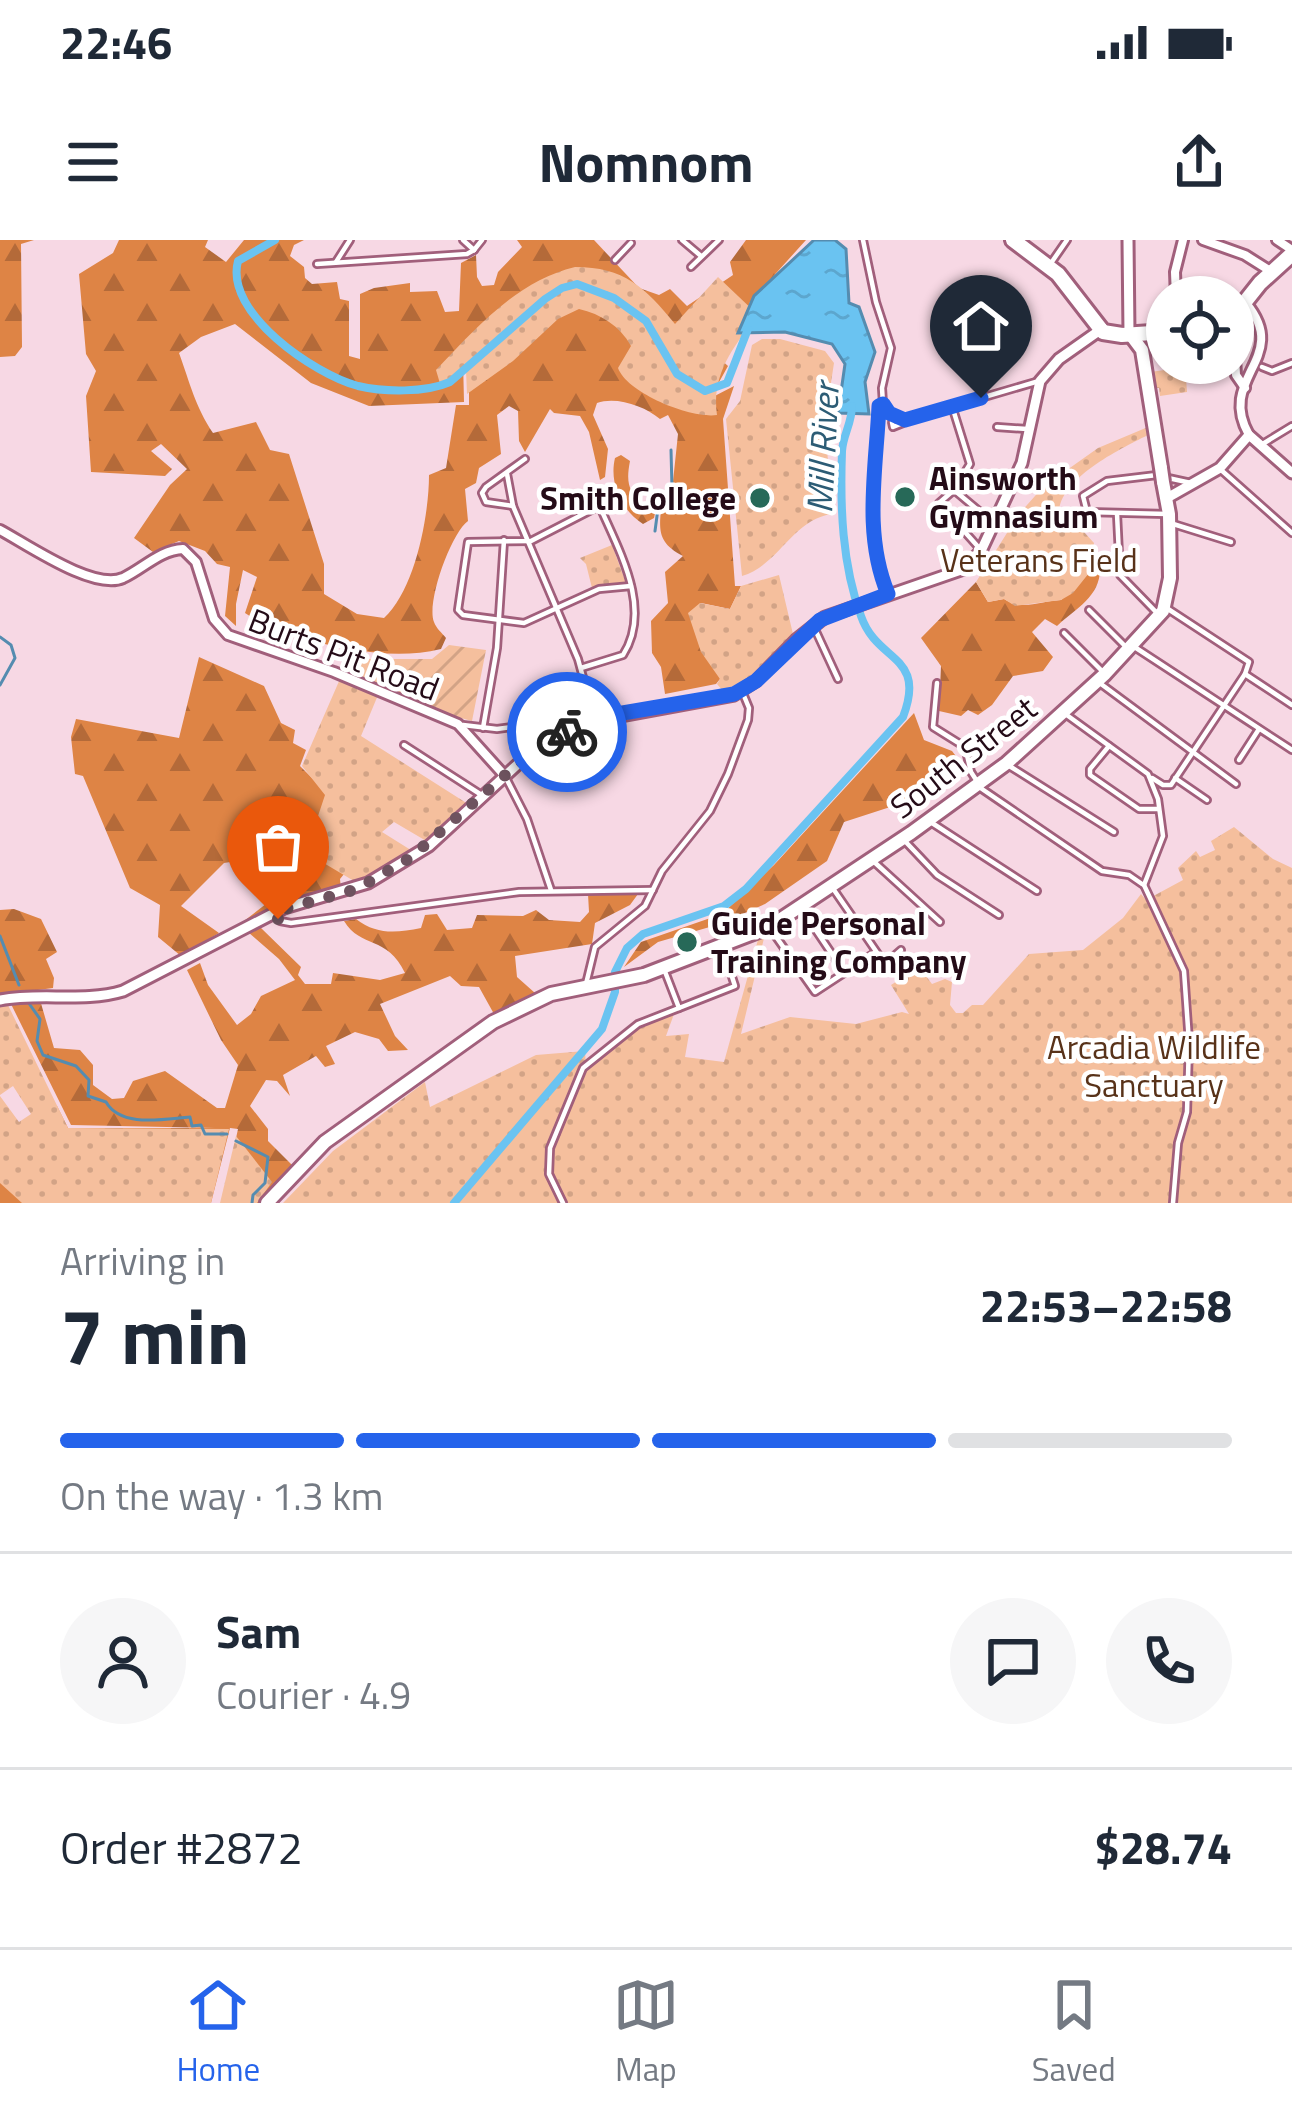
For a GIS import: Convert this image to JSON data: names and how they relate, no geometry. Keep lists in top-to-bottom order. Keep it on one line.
{"streets":{"main road":["South Street"],"street":["Burts Pit Road"]},"water":["Mill River"],"parks":["Veterans Field","Arcadia Wildlife Sanctuary"],"places":["Ainsworth Gymnasium","Smith College","Guide Personal Training Company"],"page":{"status":"22:46","header":"Nomnom","heading":["7 min","Arriving in","22:53–22:58"],"panel":["Sam","Courier · 4.9","Order #2872","$28.74"],"bar":"On the way · 1.3 km","tabs":["Home","Map","Saved"]}}
